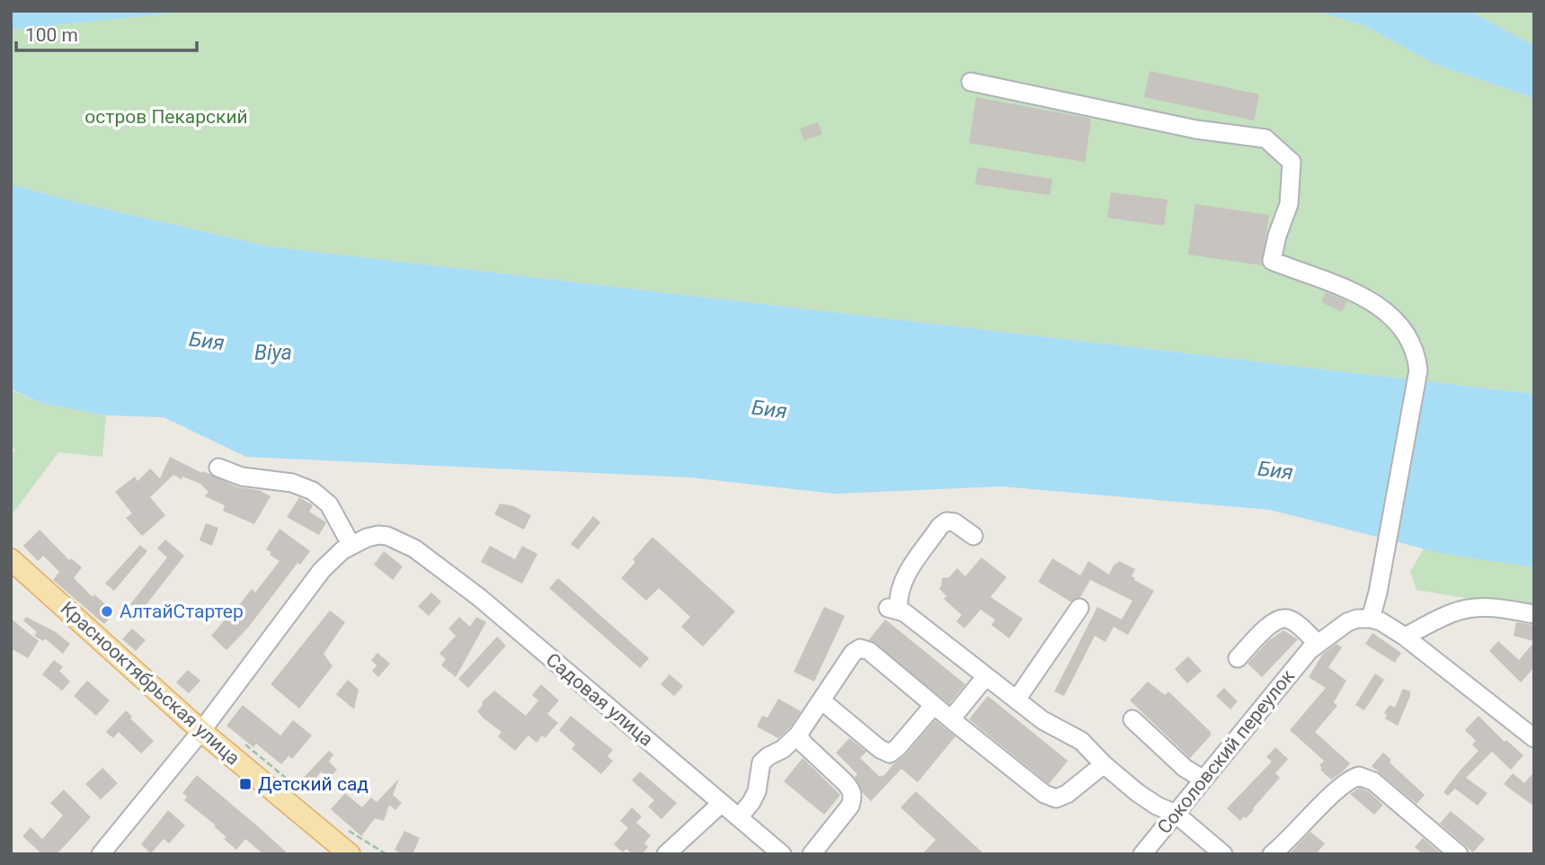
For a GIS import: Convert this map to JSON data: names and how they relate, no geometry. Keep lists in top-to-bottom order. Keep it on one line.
{"streets":{"main road":["Краснооктябрьская улица"],"street":["Садовая улица","Соколовский переулок"]},"water":["Бия","Biya"],"parks":["остров Пекарский"],"places":{"other":["АлтайСтартер"],"transit":["Детский сад"]},"scale_bar":"100 m"}
